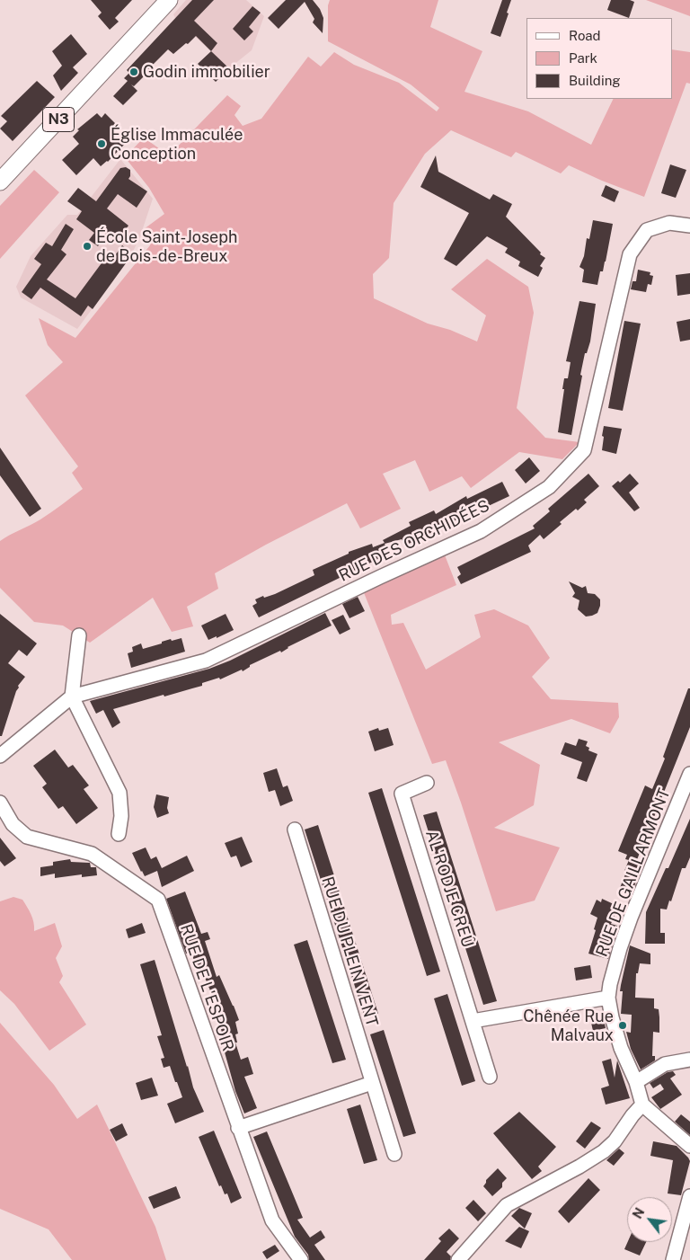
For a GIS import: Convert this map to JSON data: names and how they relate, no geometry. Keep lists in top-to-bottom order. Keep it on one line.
{"streets":{"main road":["N3"],"street":["RUE DES ORCHIDÉES","RUE DE GAILLARMONT","AL'RODJE CREÛ","RUE DU PLEIN VENT","RUE DE L'ESPOIR"]},"places":["Godin immobilier","Église Immaculée Conception","École Saint-Joseph de Bois-de-Breux","Chênée Rue Malvaux"],"legend":["Road","Park","Building"],"north":"top left"}
